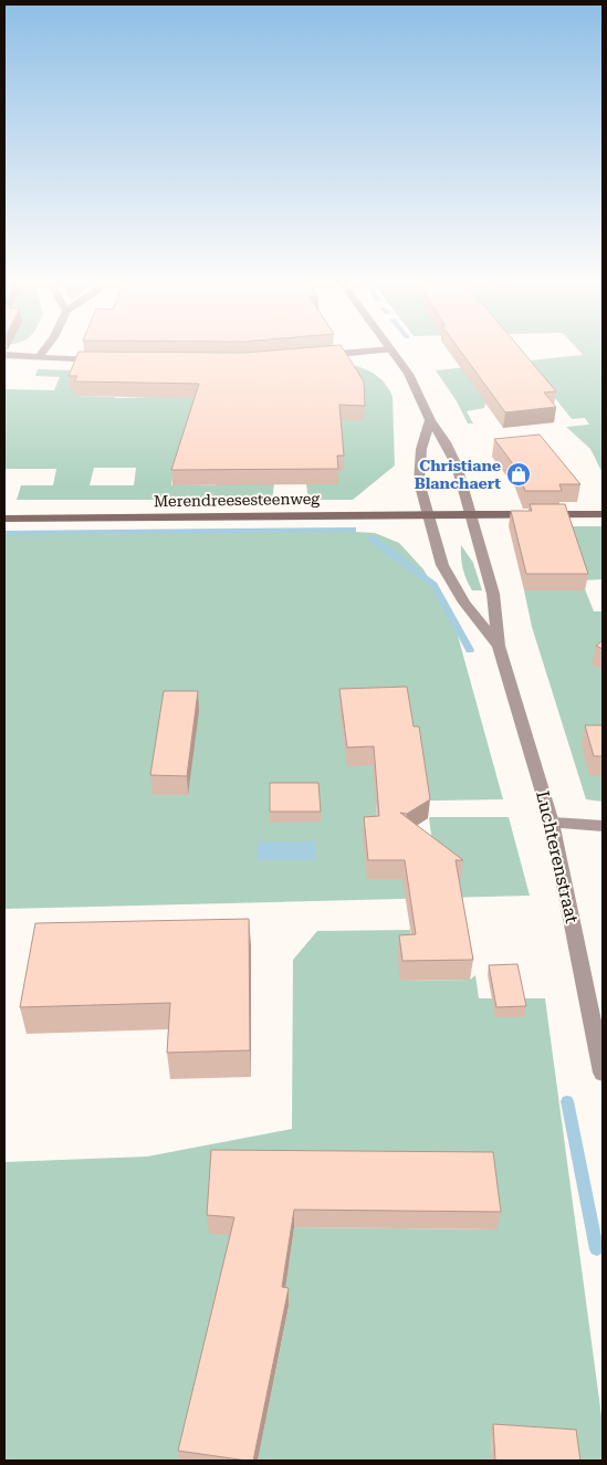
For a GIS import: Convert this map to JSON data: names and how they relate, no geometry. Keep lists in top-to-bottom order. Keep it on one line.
{"streets":{"main road":["Merendreesesteenweg"],"street":["Luchterenstraat"]},"crossings":[["Merendreesesteenweg","Luchterenstraat"]],"places":{"shop":["Christiane Blanchaert"]}}
